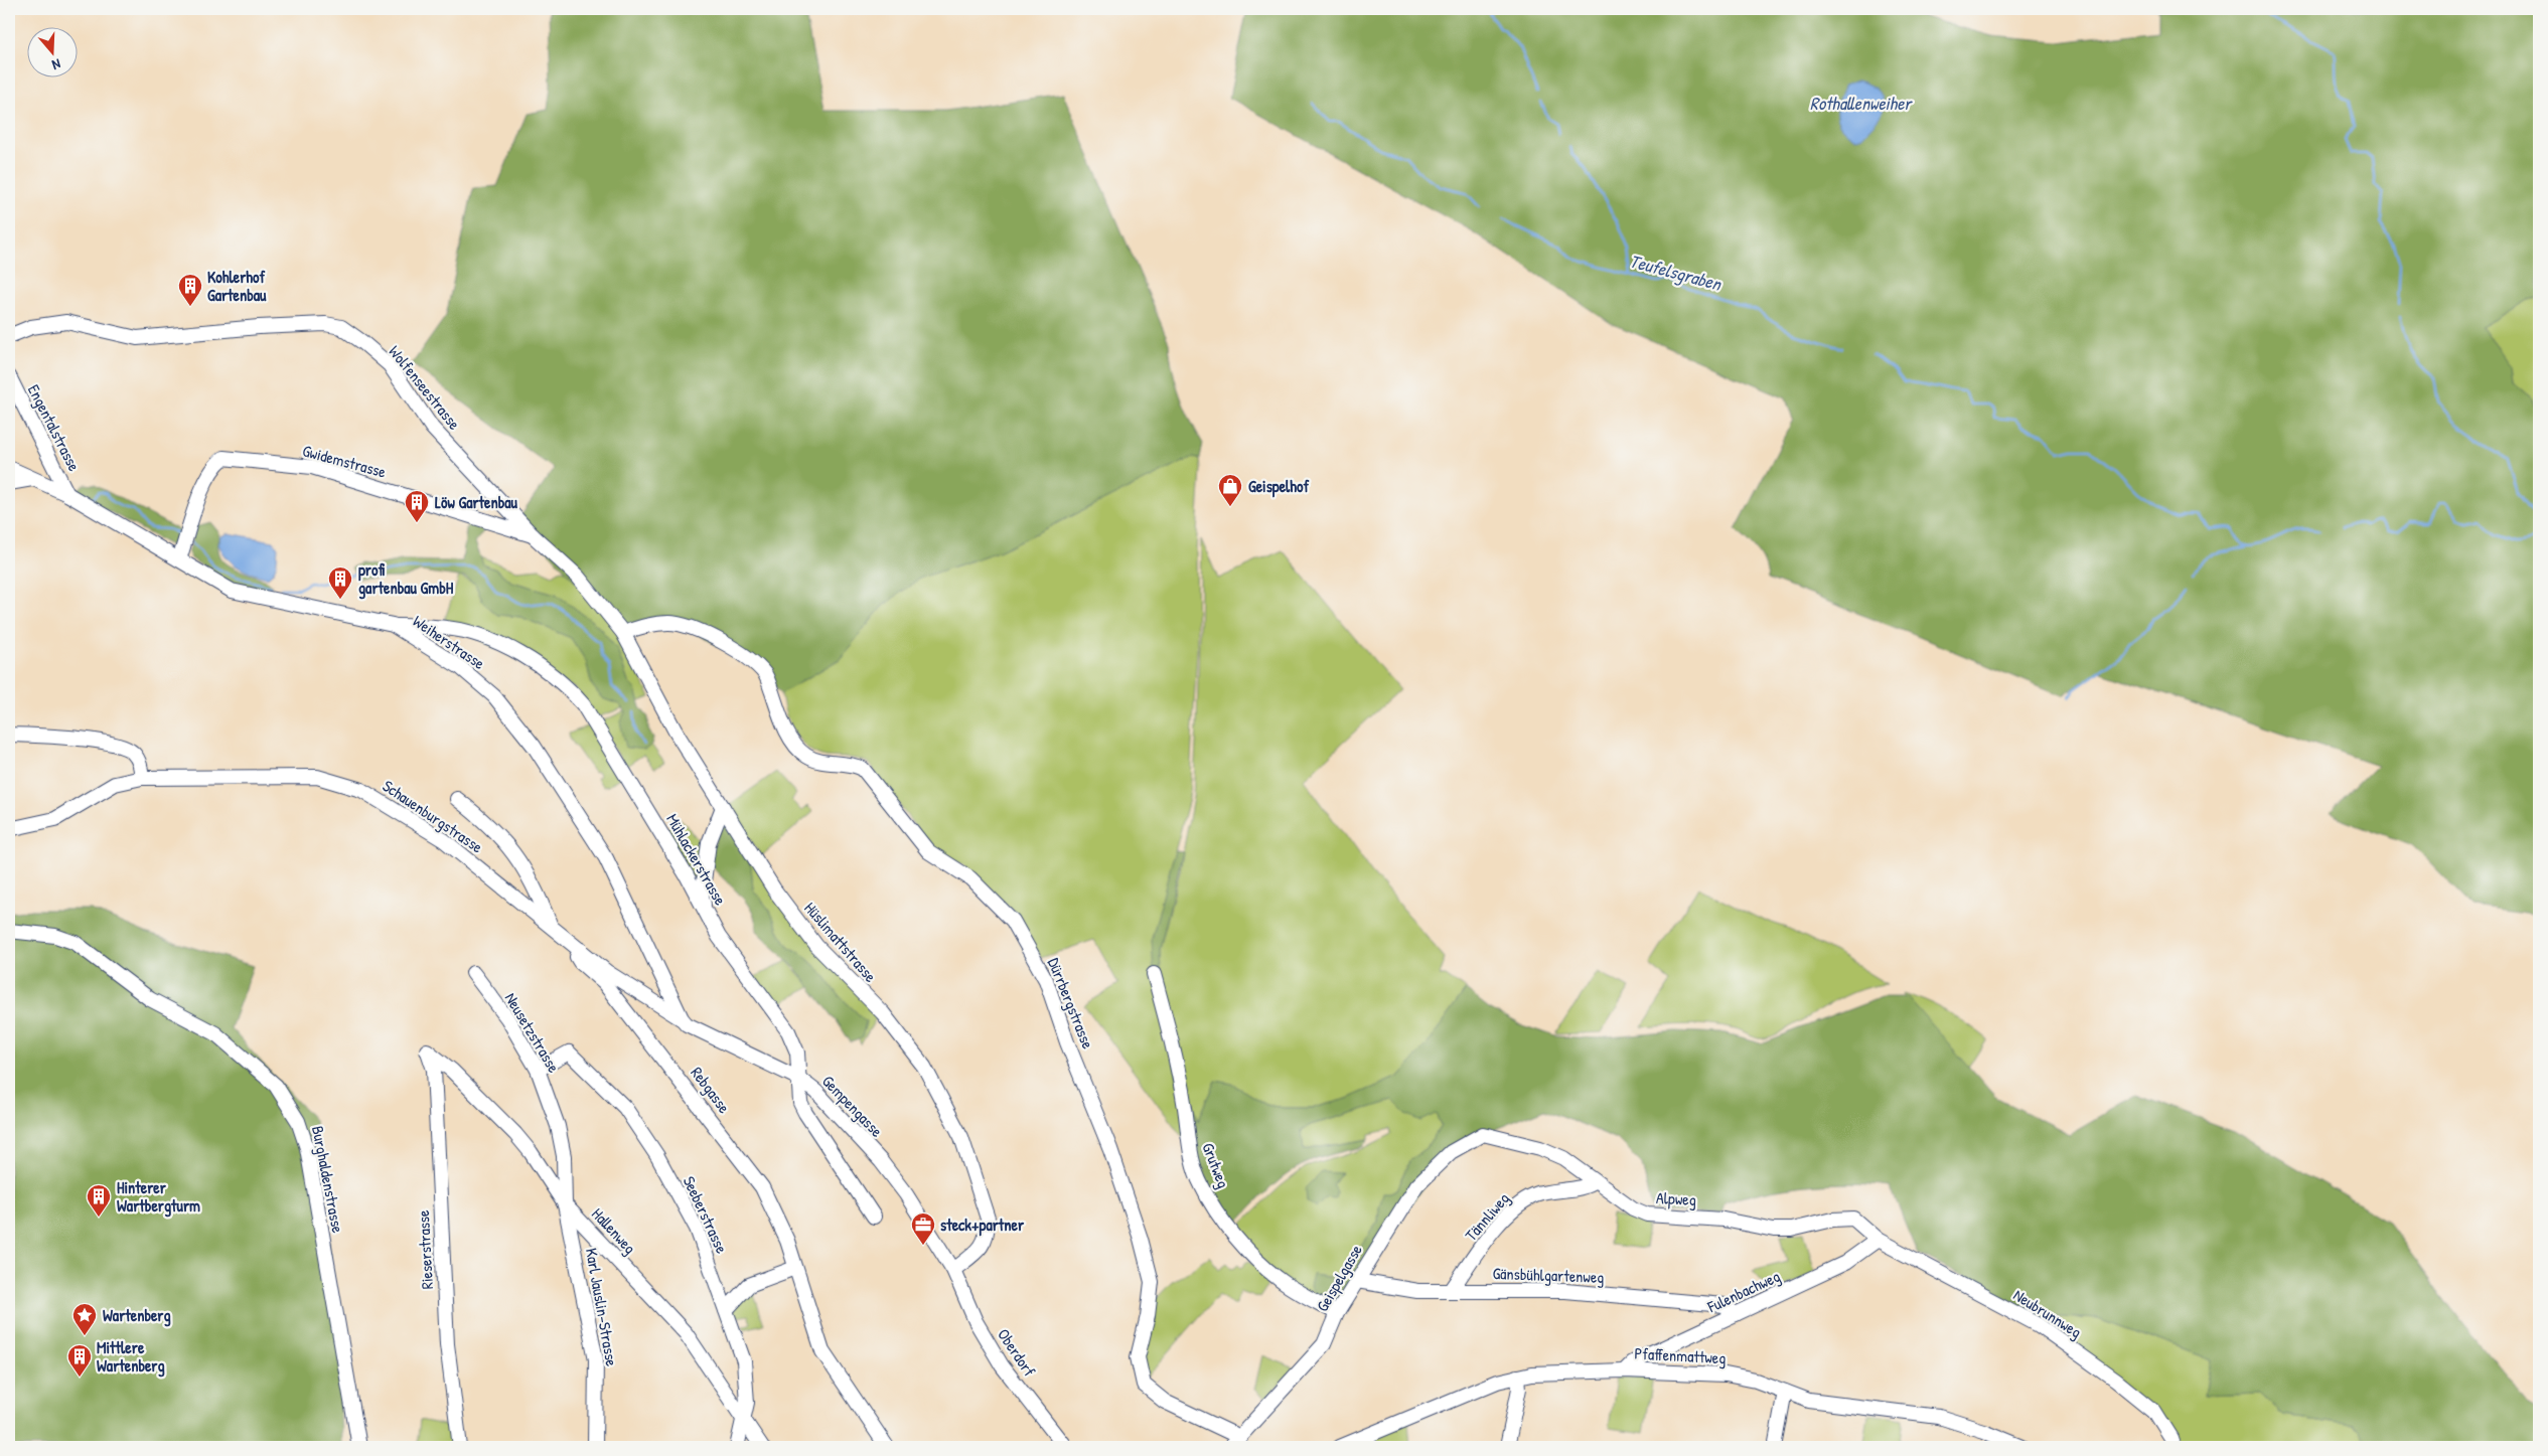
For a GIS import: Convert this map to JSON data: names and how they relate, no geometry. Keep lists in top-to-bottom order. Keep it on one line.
{"streets":{"street":["Wolfenseestrasse","Engentalstrasse","Gwidemstrasse","Weiherstrasse","Schauenburgstrasse","Mühlackerstrasse","Hüslimattstrasse","Dürrbergstrasse","Neusetzstrasse","Rebgasse","Gempengasse","Grutweg","Burghaldenstrasse","Alpweg","Seeberstrasse","Tännliweg","Hallenweg","Rieserstrasse","Gänsbühlgartenweg","Geispelgasse","Fulenbachweg","Karl Jauslin-Strasse","Neubrunnweg","Oberdorf","Pfaffenmattweg"]},"crossings":[["Wolfenseestrasse","Gwidemstrasse"],["Wolfenseestrasse","Hüslimattstrasse"],["Wolfenseestrasse","Dürrbergstrasse"],["Engentalstrasse","Weiherstrasse"],["Gwidemstrasse","Weiherstrasse"],["Weiherstrasse","Schauenburgstrasse"],["Weiherstrasse","Mühlackerstrasse"],["Weiherstrasse","Gempengasse"],["Schauenburgstrasse","Rebgasse"],["Schauenburgstrasse","Gempengasse"],["Mühlackerstrasse","Gempengasse"],["Hüslimattstrasse","Dürrbergstrasse"],["Hüslimattstrasse","Gempengasse"],["Hüslimattstrasse","Oberdorf"],["Dürrbergstrasse","Geispelgasse"],["Neusetzstrasse","Seeberstrasse"],["Neusetzstrasse","Hallenweg"],["Neusetzstrasse","Karl Jauslin-Strasse"],["Gempengasse","Oberdorf"],["Grutweg","Geispelgasse"],["Alpweg","Tännliweg"],["Alpweg","Geispelgasse"],["Alpweg","Fulenbachweg"],["Alpweg","Neubrunnweg"],["Seeberstrasse","Hallenweg"],["Tännliweg","Gänsbühlgartenweg"],["Hallenweg","Rieserstrasse"],["Hallenweg","Karl Jauslin-Strasse"],["Gänsbühlgartenweg","Geispelgasse"],["Gänsbühlgartenweg","Fulenbachweg"],["Fulenbachweg","Neubrunnweg"],["Fulenbachweg","Pfaffenmattweg"]],"water":["Rothallenweiher","Teufelsgraben"],"places":{"building":["Kohlerhof Gartenbau","Löw Gartenbau","profi gartenbau GmbH","Hinterer Wartbergturm","Mittlere Wartenberg"],"shop":["Geispelhof"],"office":["steck+partner"],"place":["Wartenberg"]},"north":"bottom"}
